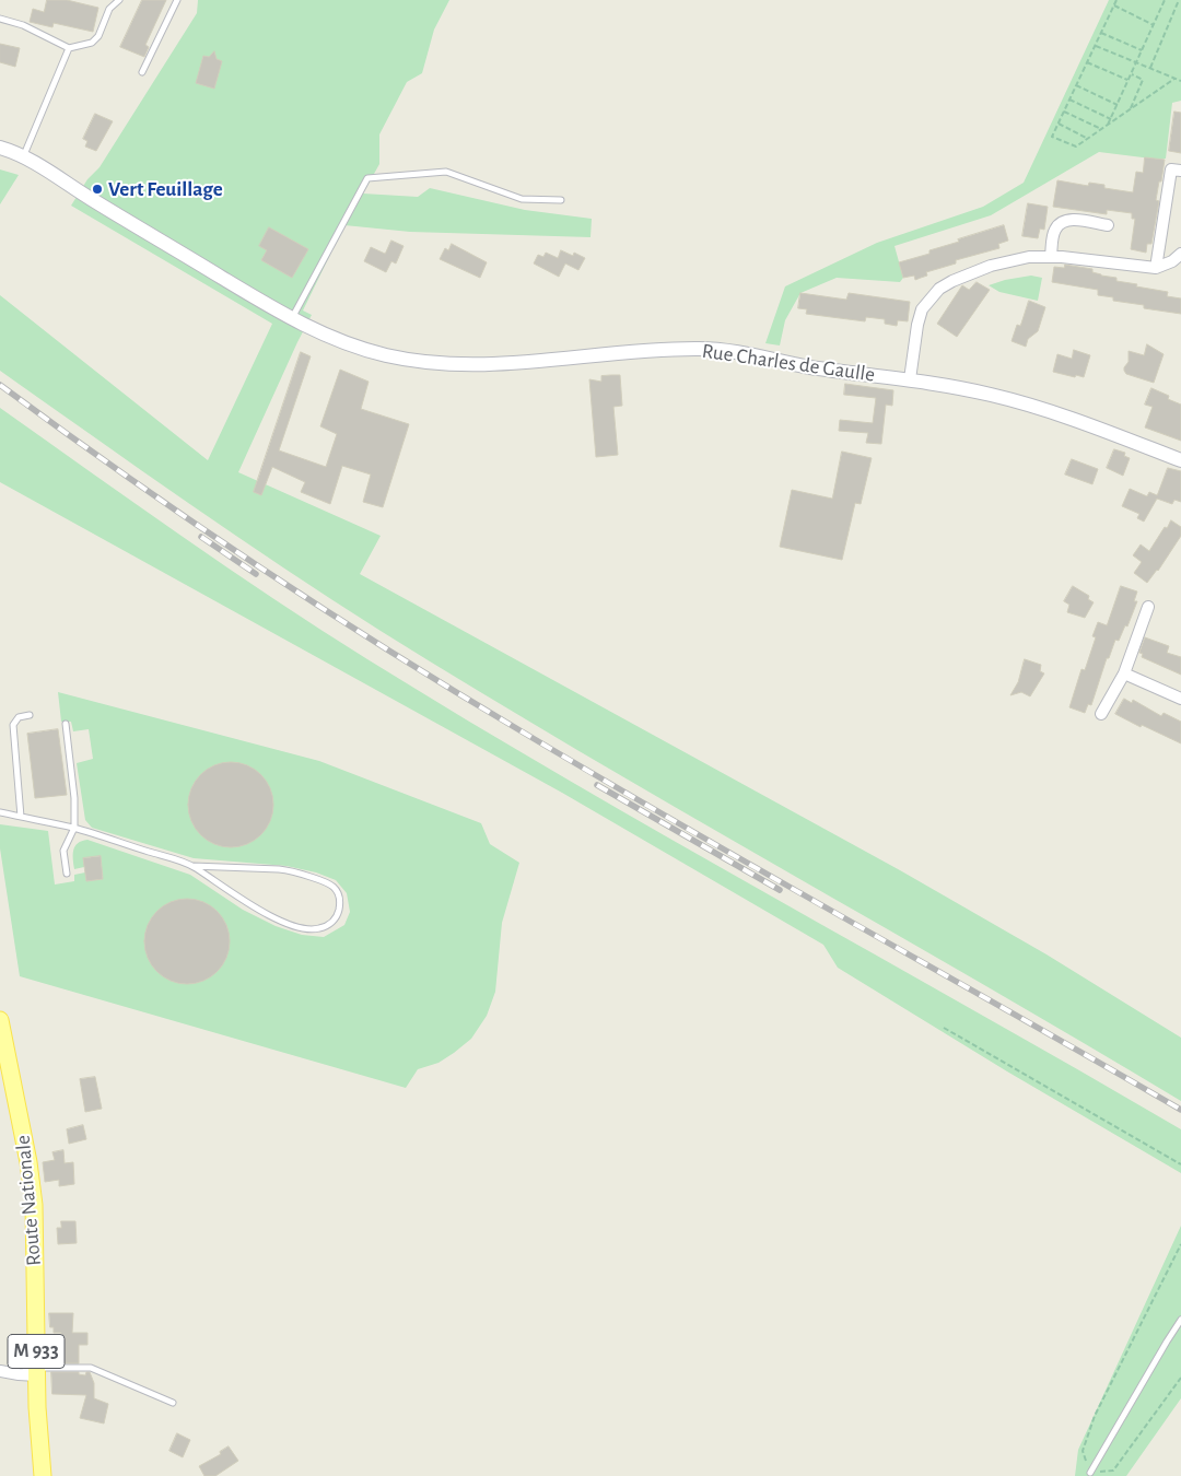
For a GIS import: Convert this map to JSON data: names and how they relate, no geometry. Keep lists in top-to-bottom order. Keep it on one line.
{"streets":{"main road":["Route Nationale","M 933"],"street":["Rue Charles de Gaulle"]},"crossings":[["Route Nationale","M 933"]],"places":["Vert Feuillage"]}
